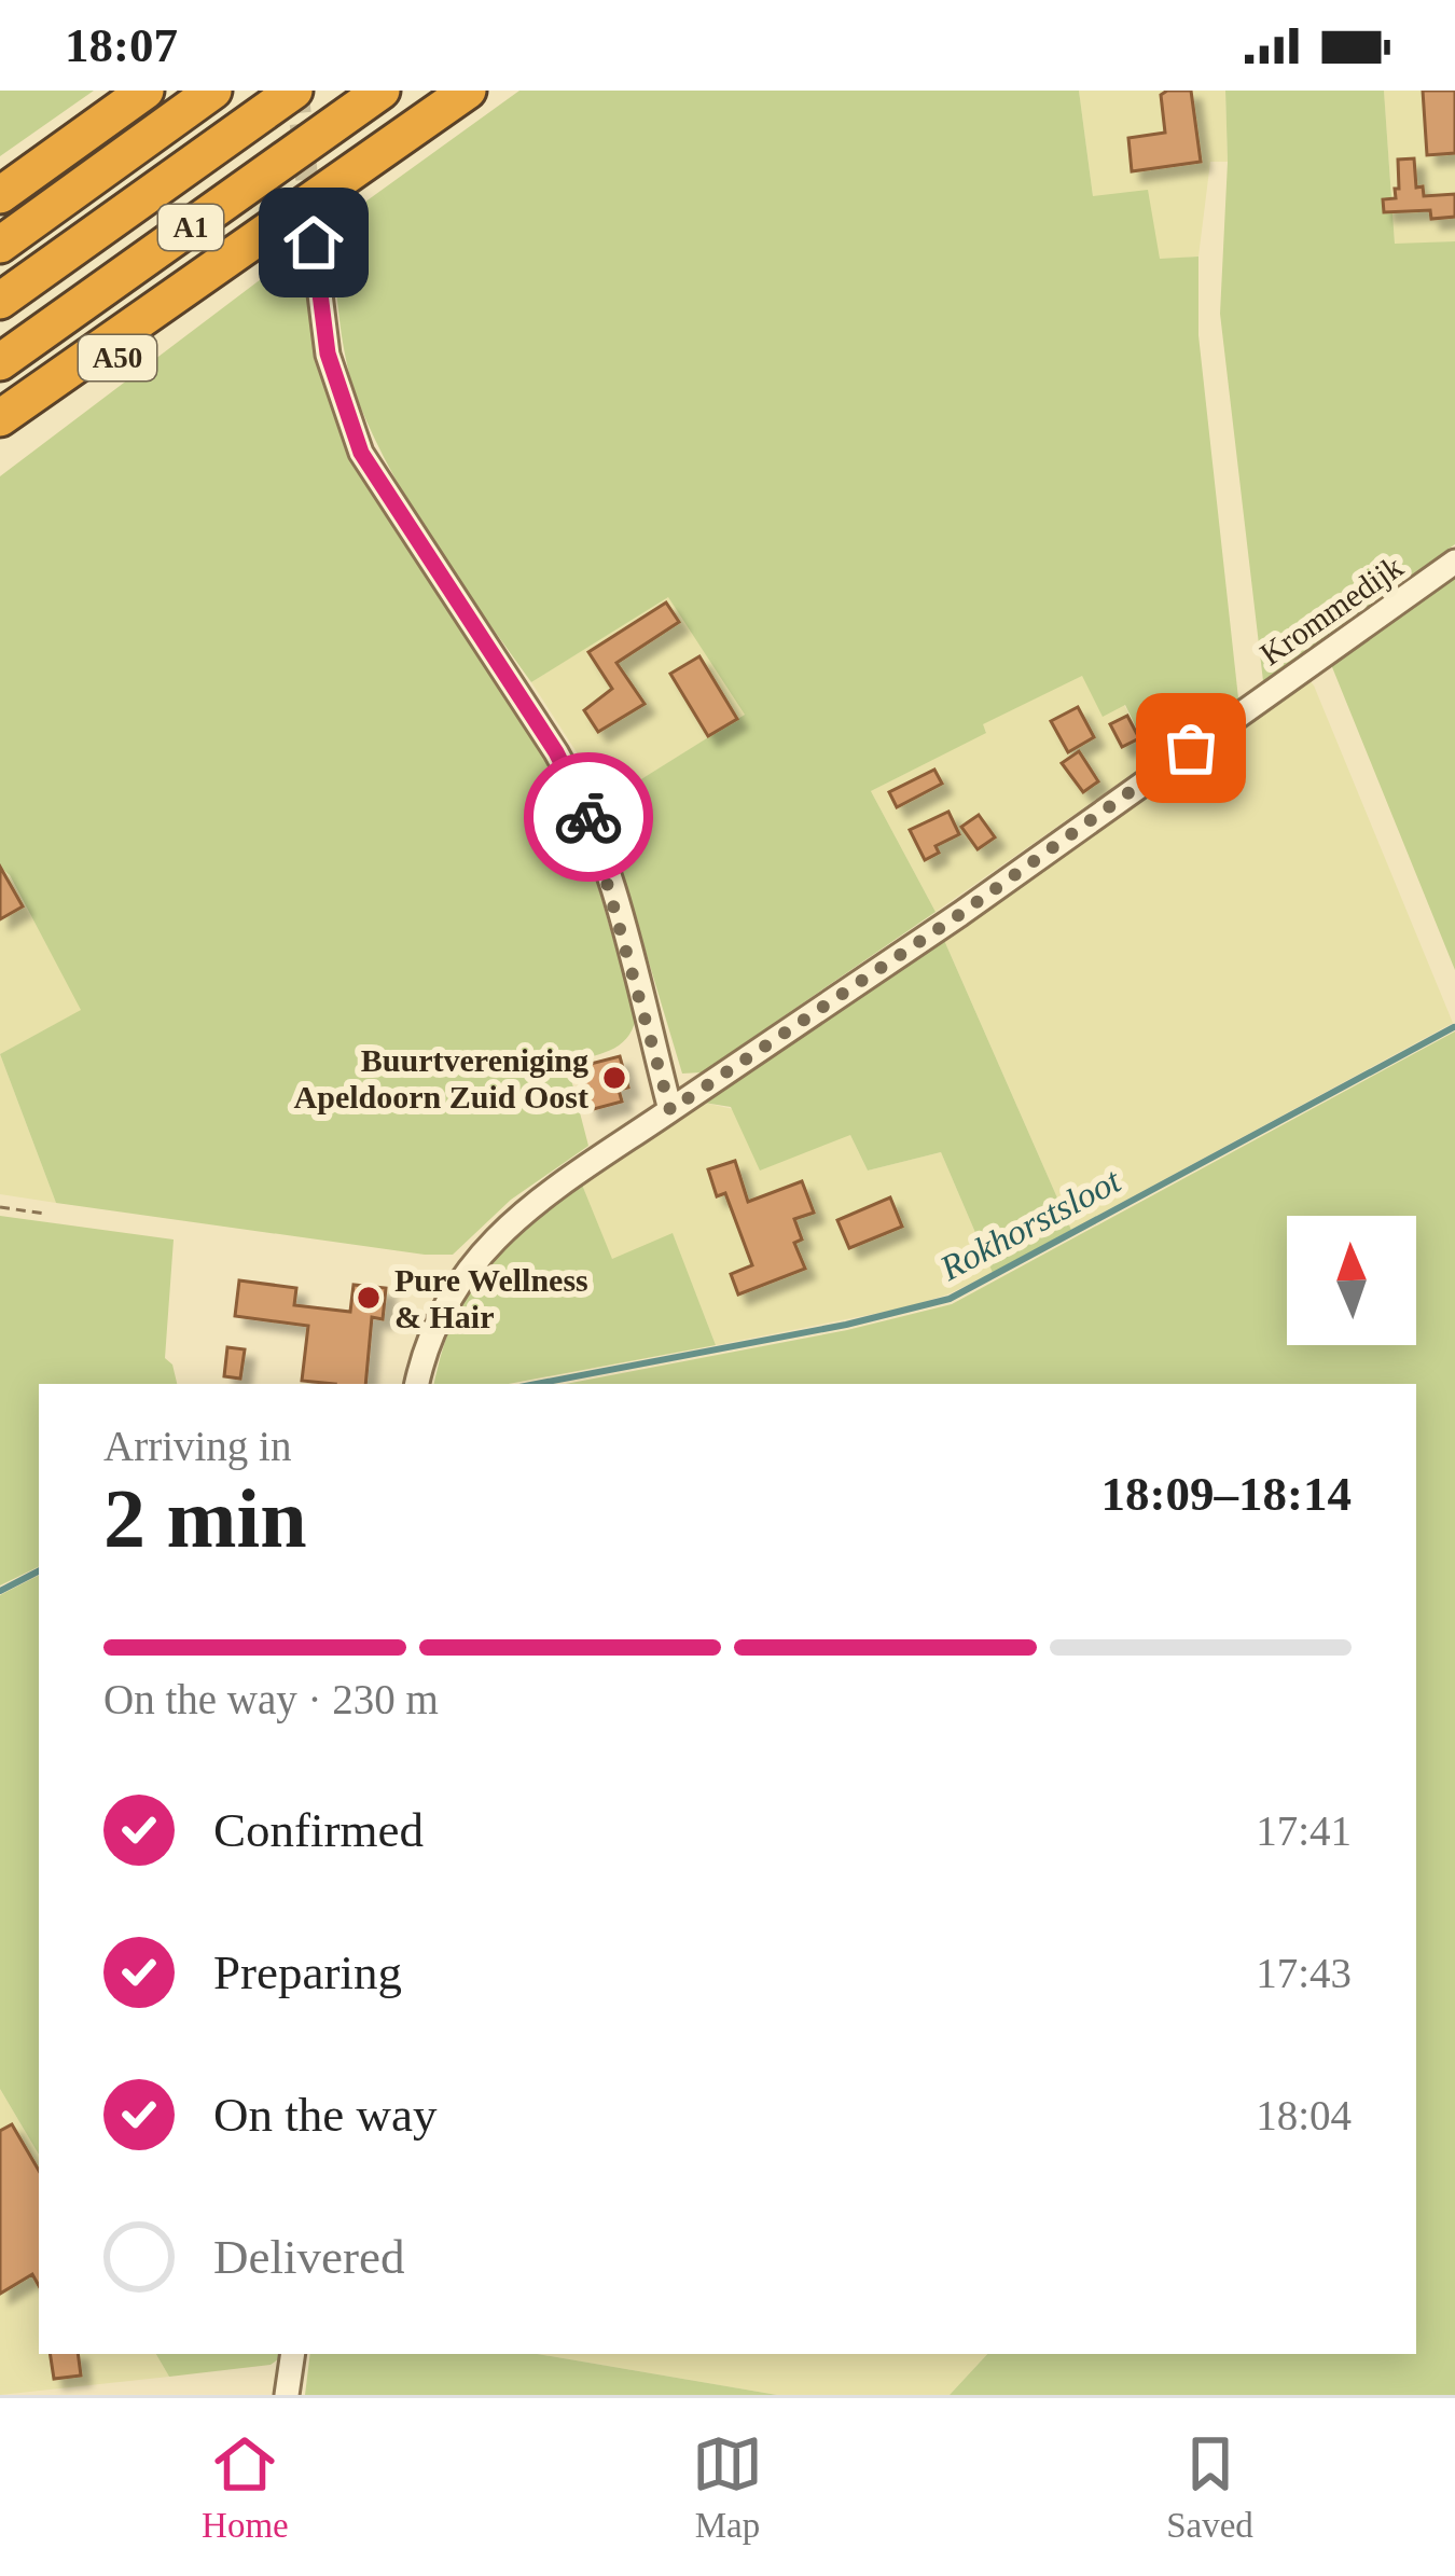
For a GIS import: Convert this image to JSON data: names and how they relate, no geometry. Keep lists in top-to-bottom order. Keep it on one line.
{"streets":{"highway":["A1","A50"],"street":["Krommedijk"]},"crossings":[["A1","A50"]],"water":["Rokhorstsloot"],"places":["Buurtvereniging Apeldoorn Zuid Oost","Pure Wellness & Hair"],"north":"top","page":{"status":"18:07","heading":["2 min","Arriving in","18:09–18:14"],"bar":"On the way · 230 m","list":[["Confirmed","17:41"],["Preparing","17:43"],["On the way","18:04"],"Delivered"],"tabs":["Home","Map","Saved"]}}
